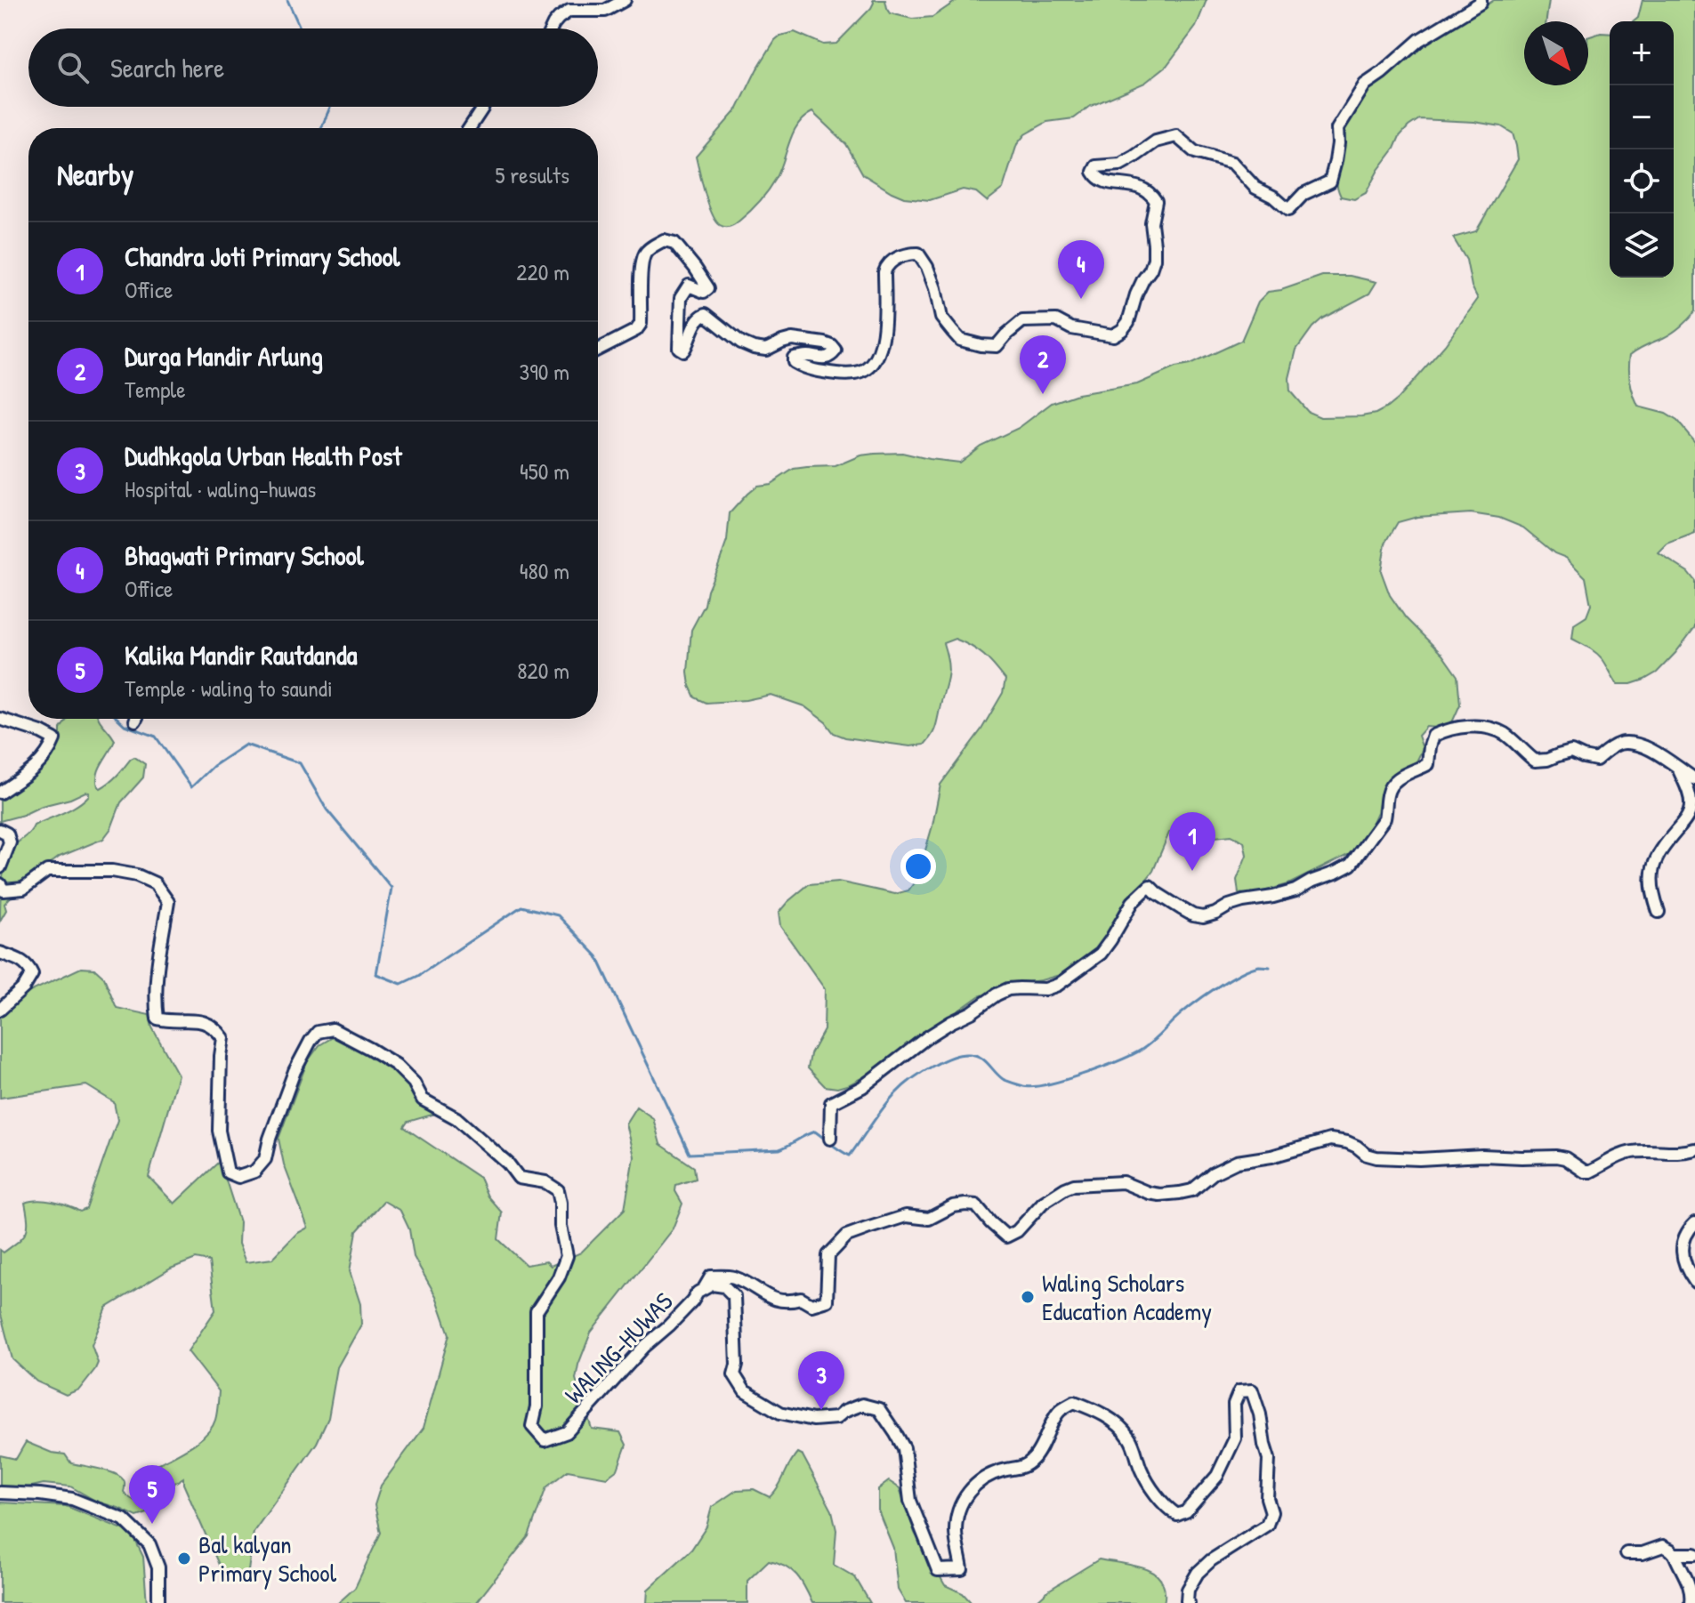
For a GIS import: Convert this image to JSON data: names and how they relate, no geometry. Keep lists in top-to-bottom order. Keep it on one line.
{"streets":{"street":["WALING-HUWAS"]},"places":["Waling Scholars Education Academy","Bal kalyan Primary School"],"north":"bottom right","page":{"map_buttons":["+","−"],"search":"Search here","heading":["Nearby","5 results"],"list":[{"mark":"1","name":"Chandra Joti Primary School","note":"Office","value":"220 m"},{"mark":"2","name":"Durga Mandir Arlung","note":"Temple","value":"390 m"},{"mark":"3","name":"Dudhkgola Urban Health Post","note":"Hospital · waling-huwas","value":"450 m"},{"mark":"4","name":"Bhagwati Primary School","note":"Office","value":"480 m"},{"mark":"5","name":"Kalika Mandir Rautdanda","note":"Temple · waling to saundi","value":"820 m"}],"pins":["4","2","1","3","5"]}}
